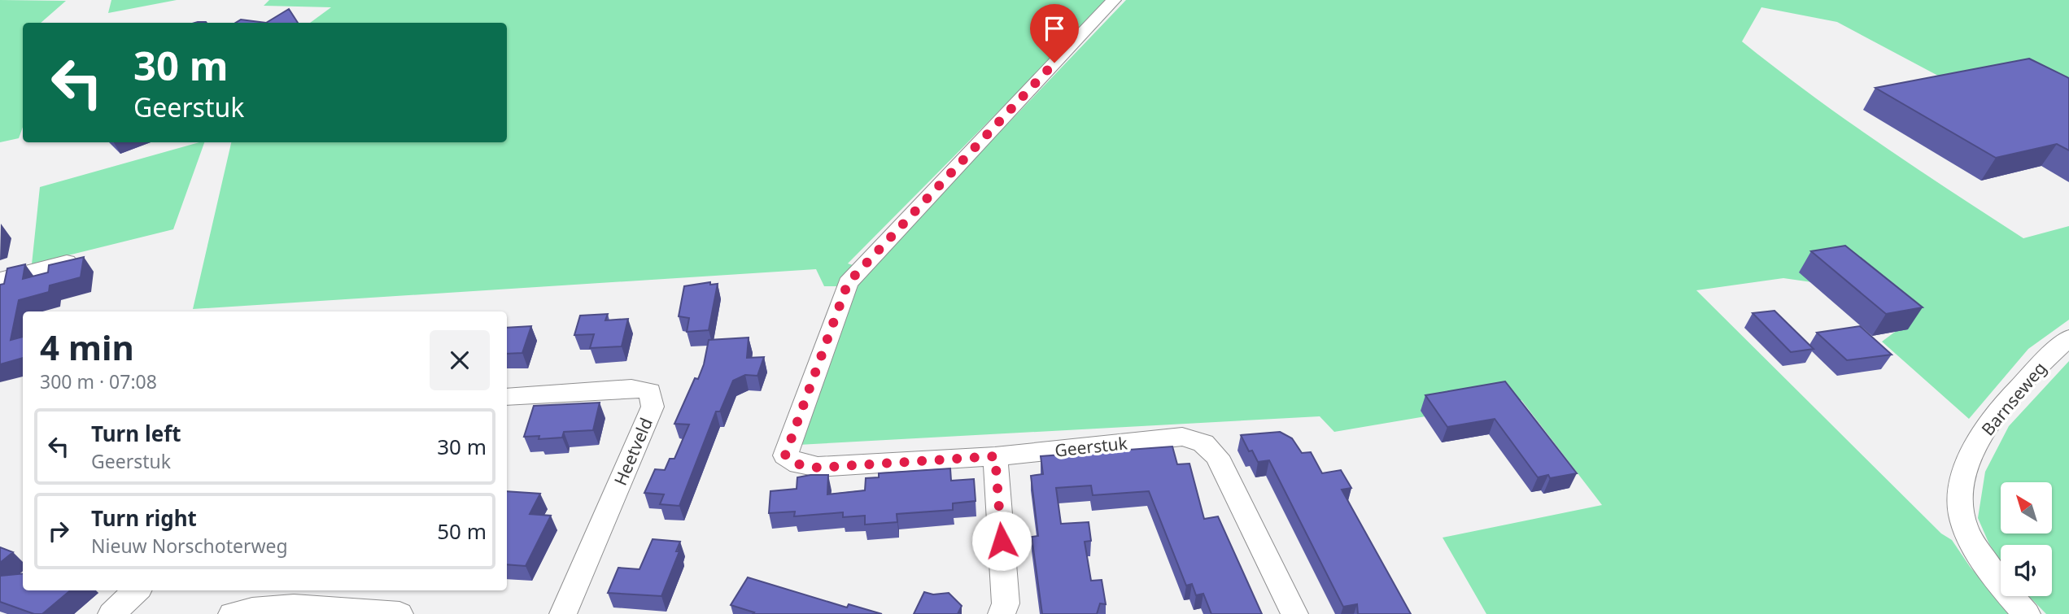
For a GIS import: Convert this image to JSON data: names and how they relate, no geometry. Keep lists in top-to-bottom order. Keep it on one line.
{"streets":{"street":["Barnseweg","Geerstuk","Heetveld"]},"north":"top left","page":{"turn":["30 m","Geerstuk"],"heading":["4 min","300 m · 07:08"],"list":[{"name":"Turn left","note":"Geerstuk","value":"30 m"},{"name":"Turn right","note":"Nieuw Norschoterweg","value":"50 m"}]}}
